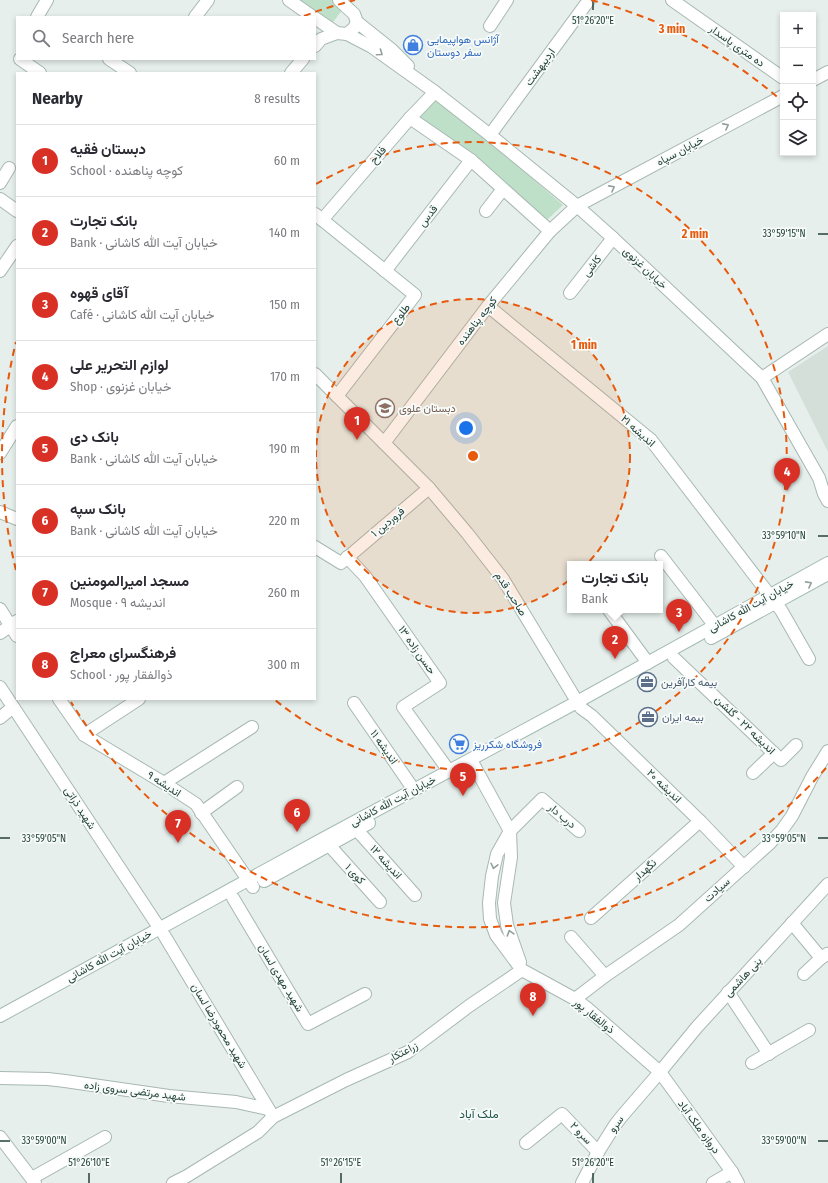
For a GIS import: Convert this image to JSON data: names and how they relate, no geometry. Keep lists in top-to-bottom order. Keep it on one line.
{"streets":{"street":["ده متری پاسدار","اردیبهشت","خیابان سپاه","فلاح","قدس","کاشی","خیابان غزنوی","طلوع","کوچه پناهنده","اندیشه ۲۱","فروردین ۱","صاحب قدم","خیابان آیت الله کاشانی","حسن زاده ۱۳","اندیشه ۲۲ - گلشن","اندیشه ۱۱","اندیشه ۹","اندیشه ۲۰","شهید ذراتی","درب دار","اندیشه ۱۲","نگهدار","کوی ۱","سیادت","بنی هاشمی","شهید مهدی لسان","ذوالفقار پور","شهید محمودرضا لسان","زراعتکار","شهید مرتضی سروی زاده","سرو","دروازه ملک آباد","سرو ۲"]},"crossings":[["اردیبهشت","خیابان غزنوی"],["خیابان سپاه","خیابان غزنوی"],["خیابان سپاه","کوچه پناهنده"],["فلاح","خیابان غزنوی"],["فلاح","طلوع"],["قدس","طلوع"],["کاشی","خیابان غزنوی"],["خیابان غزنوی","کوچه پناهنده"],["طلوع","صاحب قدم"],["کوچه پناهنده","اندیشه ۲۱"],["کوچه پناهنده","صاحب قدم"],["اندیشه ۲۱","خیابان آیت الله کاشانی"],["فروردین ۱","صاحب قدم"],["فروردین ۱","حسن زاده ۱۳"],["صاحب قدم","خیابان آیت الله کاشانی"],["صاحب قدم","اندیشه ۲۰"],["خیابان آیت الله کاشانی","حسن زاده ۱۳"],["خیابان آیت الله کاشانی","اندیشه ۲۲ - گلشن"],["خیابان آیت الله کاشانی","اندیشه ۱۱"],["خیابان آیت الله کاشانی","اندیشه ۹"],["خیابان آیت الله کاشانی","اندیشه ۲۰"],["خیابان آیت الله کاشانی","شهید ذراتی"],["خیابان آیت الله کاشانی","اندیشه ۱۲"],["خیابان آیت الله کاشانی","کوی ۱"],["خیابان آیت الله کاشانی","شهید مهدی لسان"],["خیابان آیت الله کاشانی","شهید محمودرضا لسان"],["اندیشه ۲۰","نگهدار"],["اندیشه ۲۰","سیادت"],["شهید ذراتی","شهید محمودرضا لسان"],["درب دار","ذوالفقار پور"],["سیادت","ذوالفقار پور"],["بنی هاشمی","ذوالفقار پور"],["بنی هاشمی","سرو"],["بنی هاشمی","دروازه ملک آباد"],["ذوالفقار پور","زراعتکار"],["ذوالفقار پور","سرو"],["ذوالفقار پور","دروازه ملک آباد"],["شهید محمودرضا لسان","زراعتکار"],["شهید محمودرضا لسان","شهید مرتضی سروی زاده"],["زراعتکار","شهید مرتضی سروی زاده"],["سرو","دروازه ملک آباد"],["سرو","سرو ۲"]],"one_way":["خیابان سپاه"],"districts":["ملک آباد"],"places":{"shop":["آژانس هواپیمایی سفر دوستان"],"school or university":["دبستان علوی"],"office":["بیمه کارآفرین","بیمه ایران"],"supermarket":["فروشگاه شکرریز"]},"page":{"map_buttons":["+","−"],"search":"Search here","heading":["Nearby","8 results"],"list":[{"mark":"1","name":"دبستان فقیه","note":"School · کوچه پناهنده","value":"60 m"},{"mark":"2","name":"بانک تجارت","note":"Bank · خیابان آیت الله کاشانی","value":"140 m"},{"mark":"3","name":"آقای قهوه","note":"Café · خیابان آیت الله کاشانی","value":"150 m"},{"mark":"4","name":"لوازم التحریر علی","note":"Shop · خیابان غزنوی","value":"170 m"},{"mark":"5","name":"بانک دی","note":"Bank · خیابان آیت الله کاشانی","value":"190 m"},{"mark":"6","name":"بانک سپه","note":"Bank · خیابان آیت الله کاشانی","value":"220 m"},{"mark":"7","name":"مسجد امیرالمومنین","note":"Mosque · اندیشه ۹","value":"260 m"},{"mark":"8","name":"فرهنگسرای معراج","note":"School · ذوالفقار پور","value":"300 m"}],"pins":["1","4","3","2","5","6","7","8"],"popup":["بانک تجارت","Bank"]},"coordinates":["51°26'20\"E","33°59'15\"N","33°59'10\"N","33°59'05\"N","33°59'00\"N","51°26'10\"E","51°26'15\"E"],"rings":["3 min","2 min","1 min"]}
